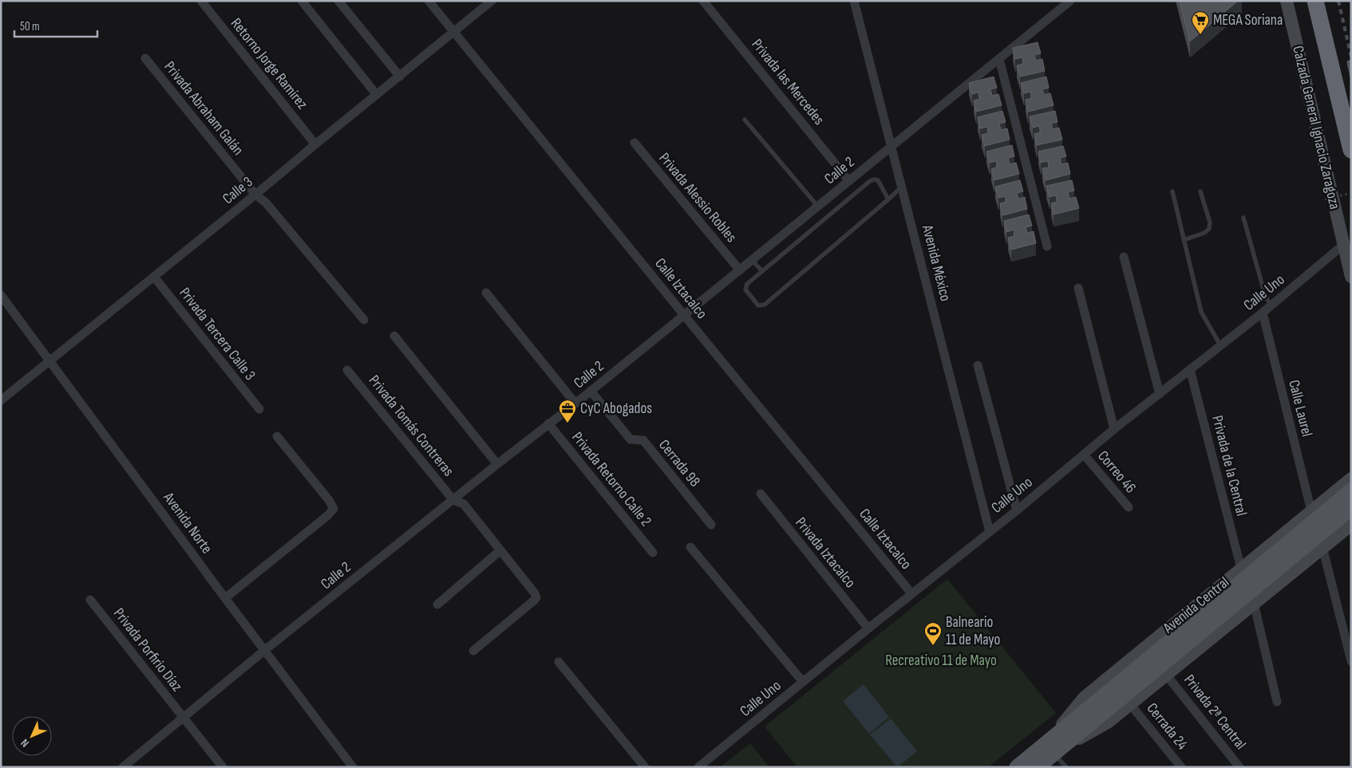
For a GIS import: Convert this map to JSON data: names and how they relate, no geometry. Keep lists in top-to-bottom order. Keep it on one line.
{"streets":{"highway":["Calzada General Ignacio Zaragoza"],"main road":["Avenida Central"],"street":["Retorno Jorge Ramírez","Privada las Mercedes","Privada Abraham Galán","Calle 2","Calle 3","Privada Alessio Robles","Avenida México","Calle Iztacalco","Calle Uno","Privada Tercera Calle 3","Calle Laurel","Privada Tomás Contreras","Cerrada 98","Privada de la Central","Correo 46","Privada Retorno Calle 2","Avenida Norte","Privada Iztacalco","Privada Porfirio Díaz","Privada 2ª Central","Cerrada 24"]},"crossings":[["Retorno Jorge Ramírez","Calle 3"],["Privada las Mercedes","Calle 2"],["Privada Abraham Galán","Calle 3"],["Calzada General Ignacio Zaragoza","Calle Uno"],["Calle 2","Privada Alessio Robles"],["Calle 2","Avenida México"],["Calle 2","Calle Iztacalco"],["Calle 2","Privada Tomás Contreras"],["Calle 2","Cerrada 98"],["Calle 2","Privada Retorno Calle 2"],["Calle 2","Avenida Norte"],["Calle 2","Privada Porfirio Díaz"],["Calle 3","Calle Iztacalco"],["Calle 3","Privada Tercera Calle 3"],["Calle 3","Avenida Norte"],["Avenida México","Calle Uno"],["Calle Iztacalco","Calle Uno"],["Calle Uno","Calle Laurel"],["Calle Uno","Privada de la Central"],["Calle Uno","Correo 46"],["Calle Uno","Privada Iztacalco"],["Calle Laurel","Avenida Central"],["Privada de la Central","Avenida Central"],["Avenida Central","Privada 2ª Central"],["Avenida Central","Cerrada 24"]],"parks":["Recreativo 11 de Mayo"],"places":{"supermarket":["MEGA Soriana"],"office":["CyC Abogados"],"sports":["Balneario 11 de Mayo"]},"scale_bar":"50 m","north":"bottom left"}
